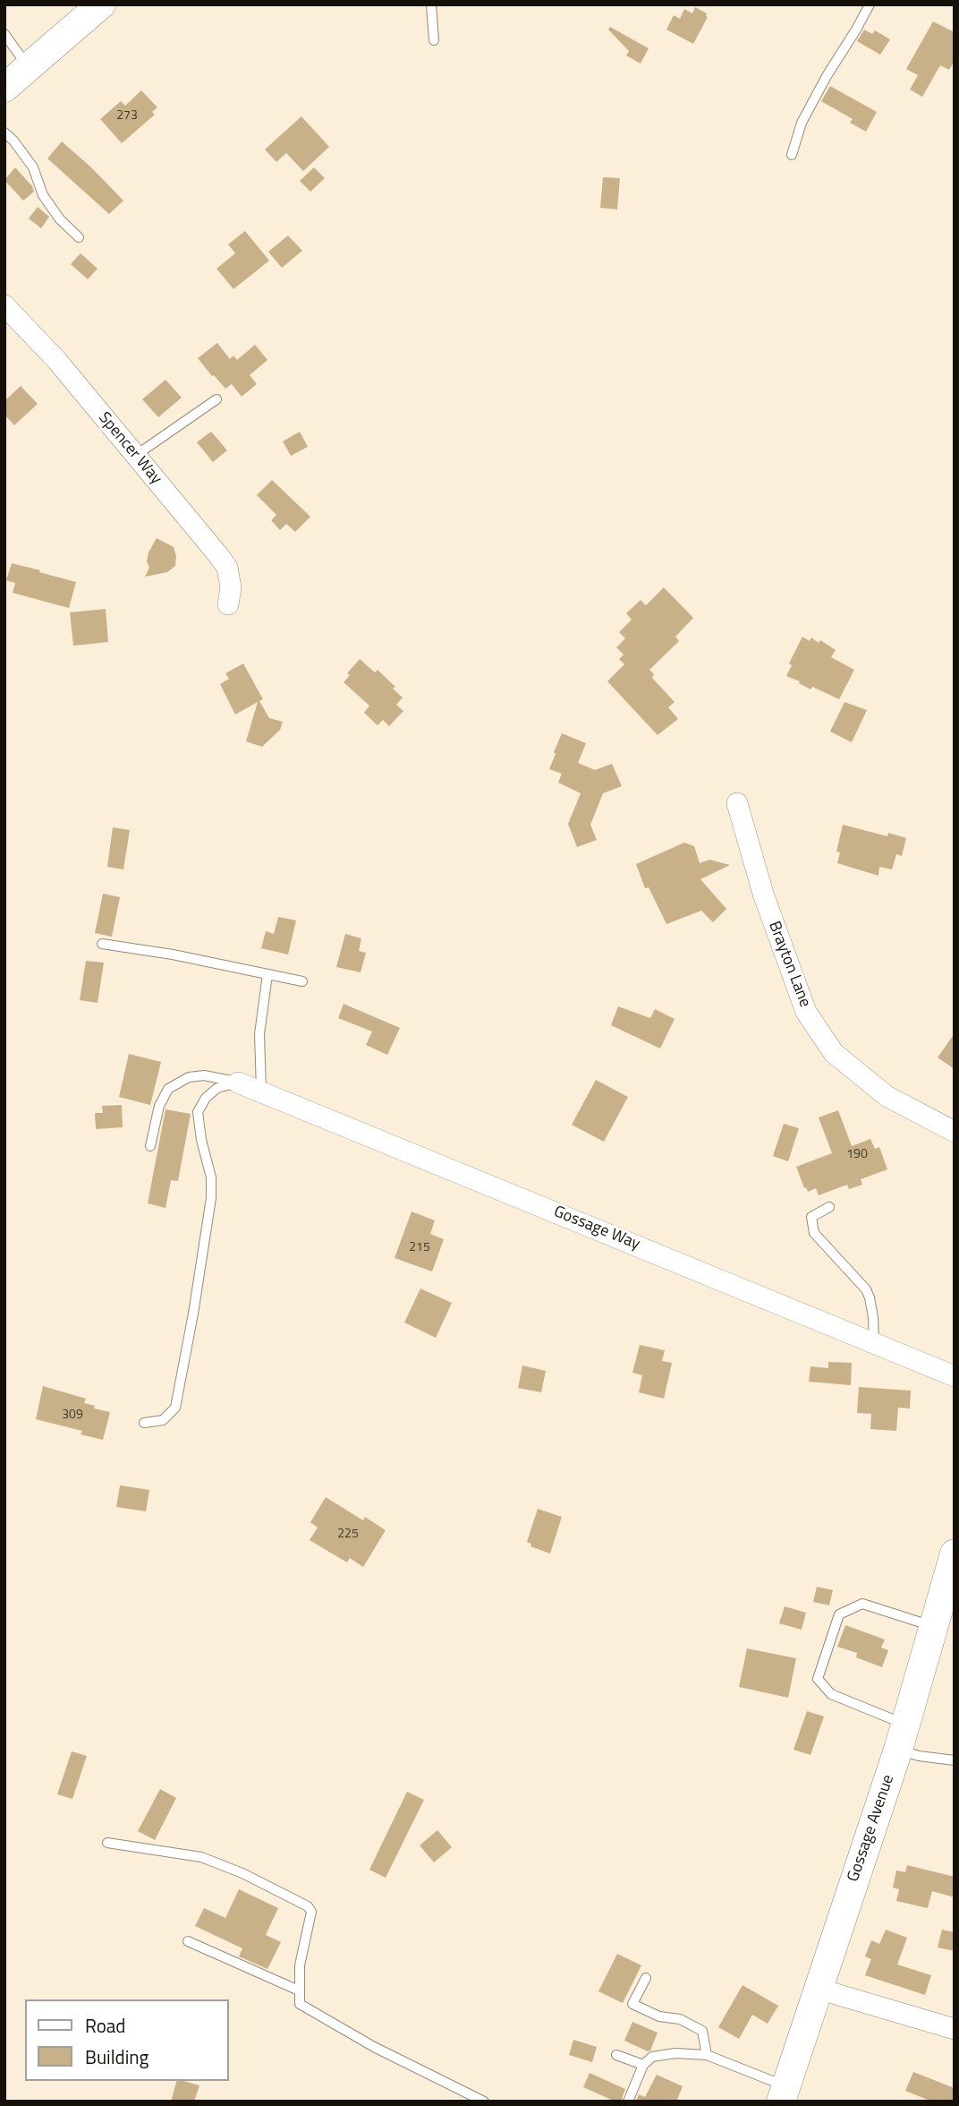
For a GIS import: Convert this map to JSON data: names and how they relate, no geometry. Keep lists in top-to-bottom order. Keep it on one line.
{"streets":{"street":["Spencer Way","Brayton Lane","Gossage Way","Gossage Avenue"]},"house_numbers":["273","190","215","309","225"],"legend":["Road","Building"]}
